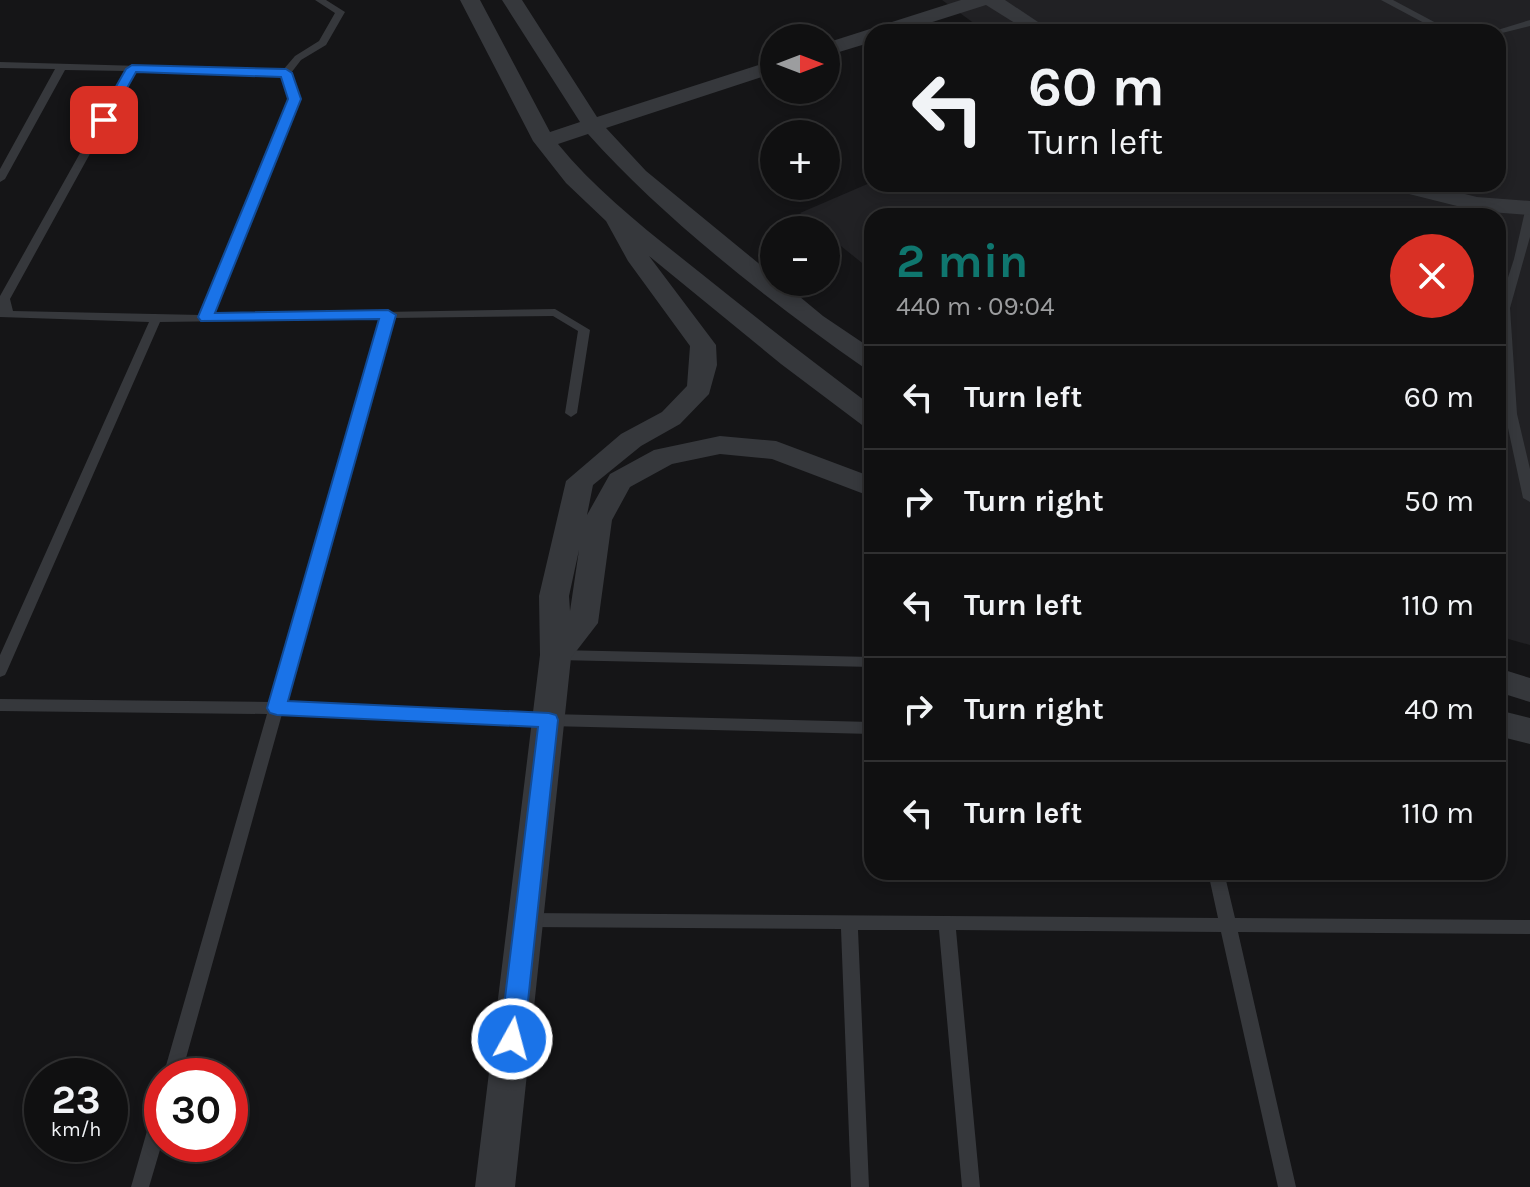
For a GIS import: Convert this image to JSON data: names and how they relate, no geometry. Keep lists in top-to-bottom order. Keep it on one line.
{"north":"right","page":{"map_buttons":["+","−"],"turn":["60 m","Turn left"],"heading":["2 min","440 m · 09:04"],"list":[{"name":"Turn left","value":"60 m"},{"name":"Turn right","value":"50 m"},{"name":"Turn left","value":"110 m"},{"name":"Turn right","value":"40 m"},{"name":"Turn left","value":"110 m"}],"speed":"23 km/h","limit":"30"}}
